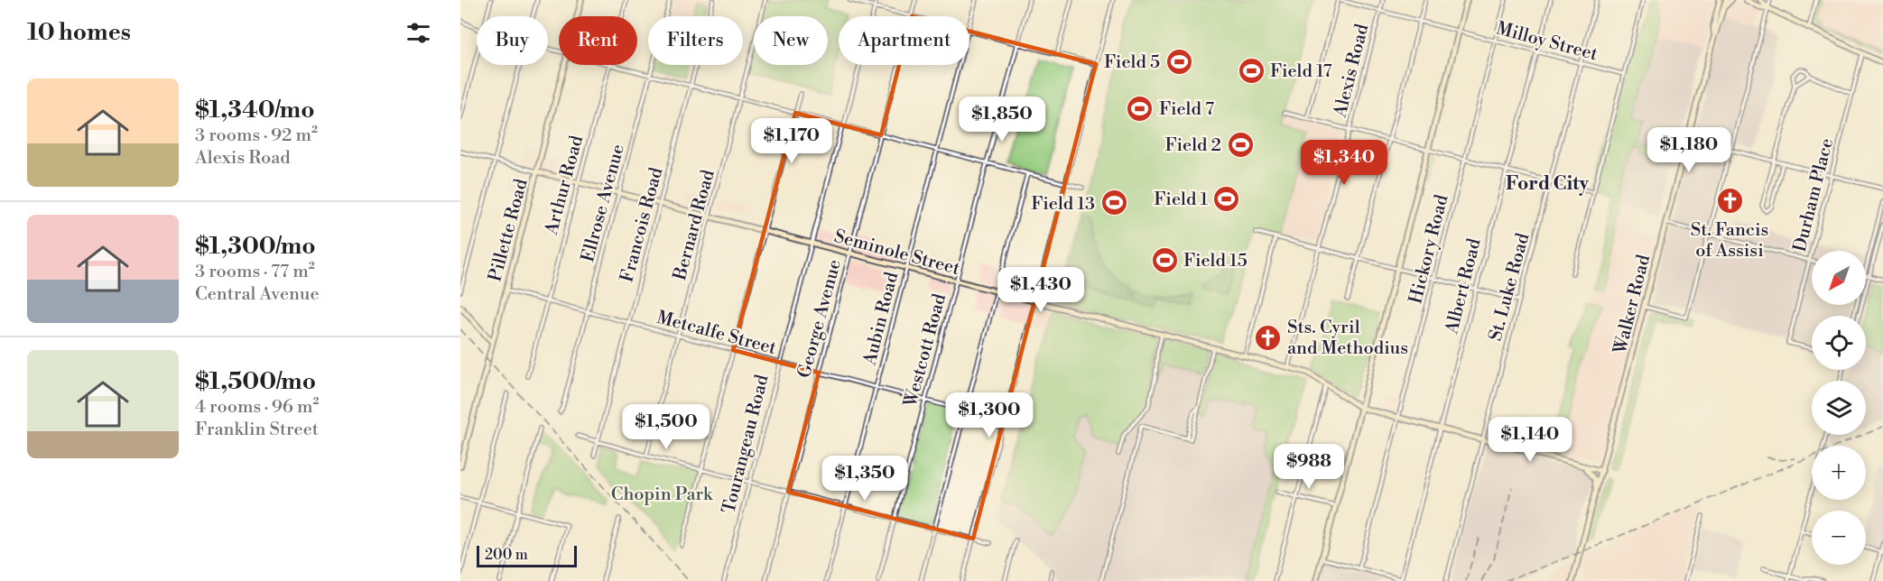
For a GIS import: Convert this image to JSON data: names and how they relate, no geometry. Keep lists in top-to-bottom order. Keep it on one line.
{"streets":{"street":["Milloy Street","Alexis Road","Arthur Road","Durham Place","Ellrose Avenue","Francois Road","Bernard Road","Pillette Road","Hickory Road","Seminole Street","Albert Road","St. Luke Road","Walker Road","George Avenue","Aubin Road","Metcalfe Street","Westcott Road","Tourangeau Road"]},"crossings":[["Milloy Street","Alexis Road"],["Milloy Street","Hickory Road"],["Milloy Street","Albert Road"],["Milloy Street","St. Luke Road"],["Alexis Road","Seminole Street"],["Arthur Road","Seminole Street"],["Arthur Road","Metcalfe Street"],["Ellrose Avenue","Seminole Street"],["Ellrose Avenue","Metcalfe Street"],["Francois Road","Seminole Street"],["Francois Road","Metcalfe Street"],["Bernard Road","Seminole Street"],["Bernard Road","Metcalfe Street"],["Pillette Road","Seminole Street"],["Pillette Road","Metcalfe Street"],["Hickory Road","Seminole Street"],["Hickory Road","Albert Road"],["Seminole Street","Albert Road"],["Seminole Street","St. Luke Road"],["Seminole Street","Walker Road"],["Seminole Street","George Avenue"],["Seminole Street","Aubin Road"],["Seminole Street","Westcott Road"],["Seminole Street","Tourangeau Road"],["George Avenue","Metcalfe Street"],["Aubin Road","Metcalfe Street"],["Metcalfe Street","Westcott Road"],["Metcalfe Street","Tourangeau Road"]],"districts":["Ford City"],"parks":["Chopin Park"],"places":{"sports":["Field 5","Field 17","Field 7","Field 2","Field 1","Field 13","Field 15"],"church":["St. Fancis of Assisi","Sts. Cyril and Methodius"]},"scale_bar":"200 m","north":"bottom left","page":{"heading":"10 homes","chip":["Buy","Rent","Filters","New","Apartment"],"list":[{"name":"$1,340/mo","note":"3 rooms · 92 m² · Alexis Road"},{"name":"$1,300/mo","note":"3 rooms · 77 m² · Central Avenue"},{"name":"$1,500/mo","note":"4 rooms · 96 m² · Franklin Street"}],"price":["$1,850","$1,170","$1,180","$1,340","$1,430","$1,300","$1,500","$1,140","$988","$1,350"],"map_buttons":["+","−"],"scale":"200 m"}}
